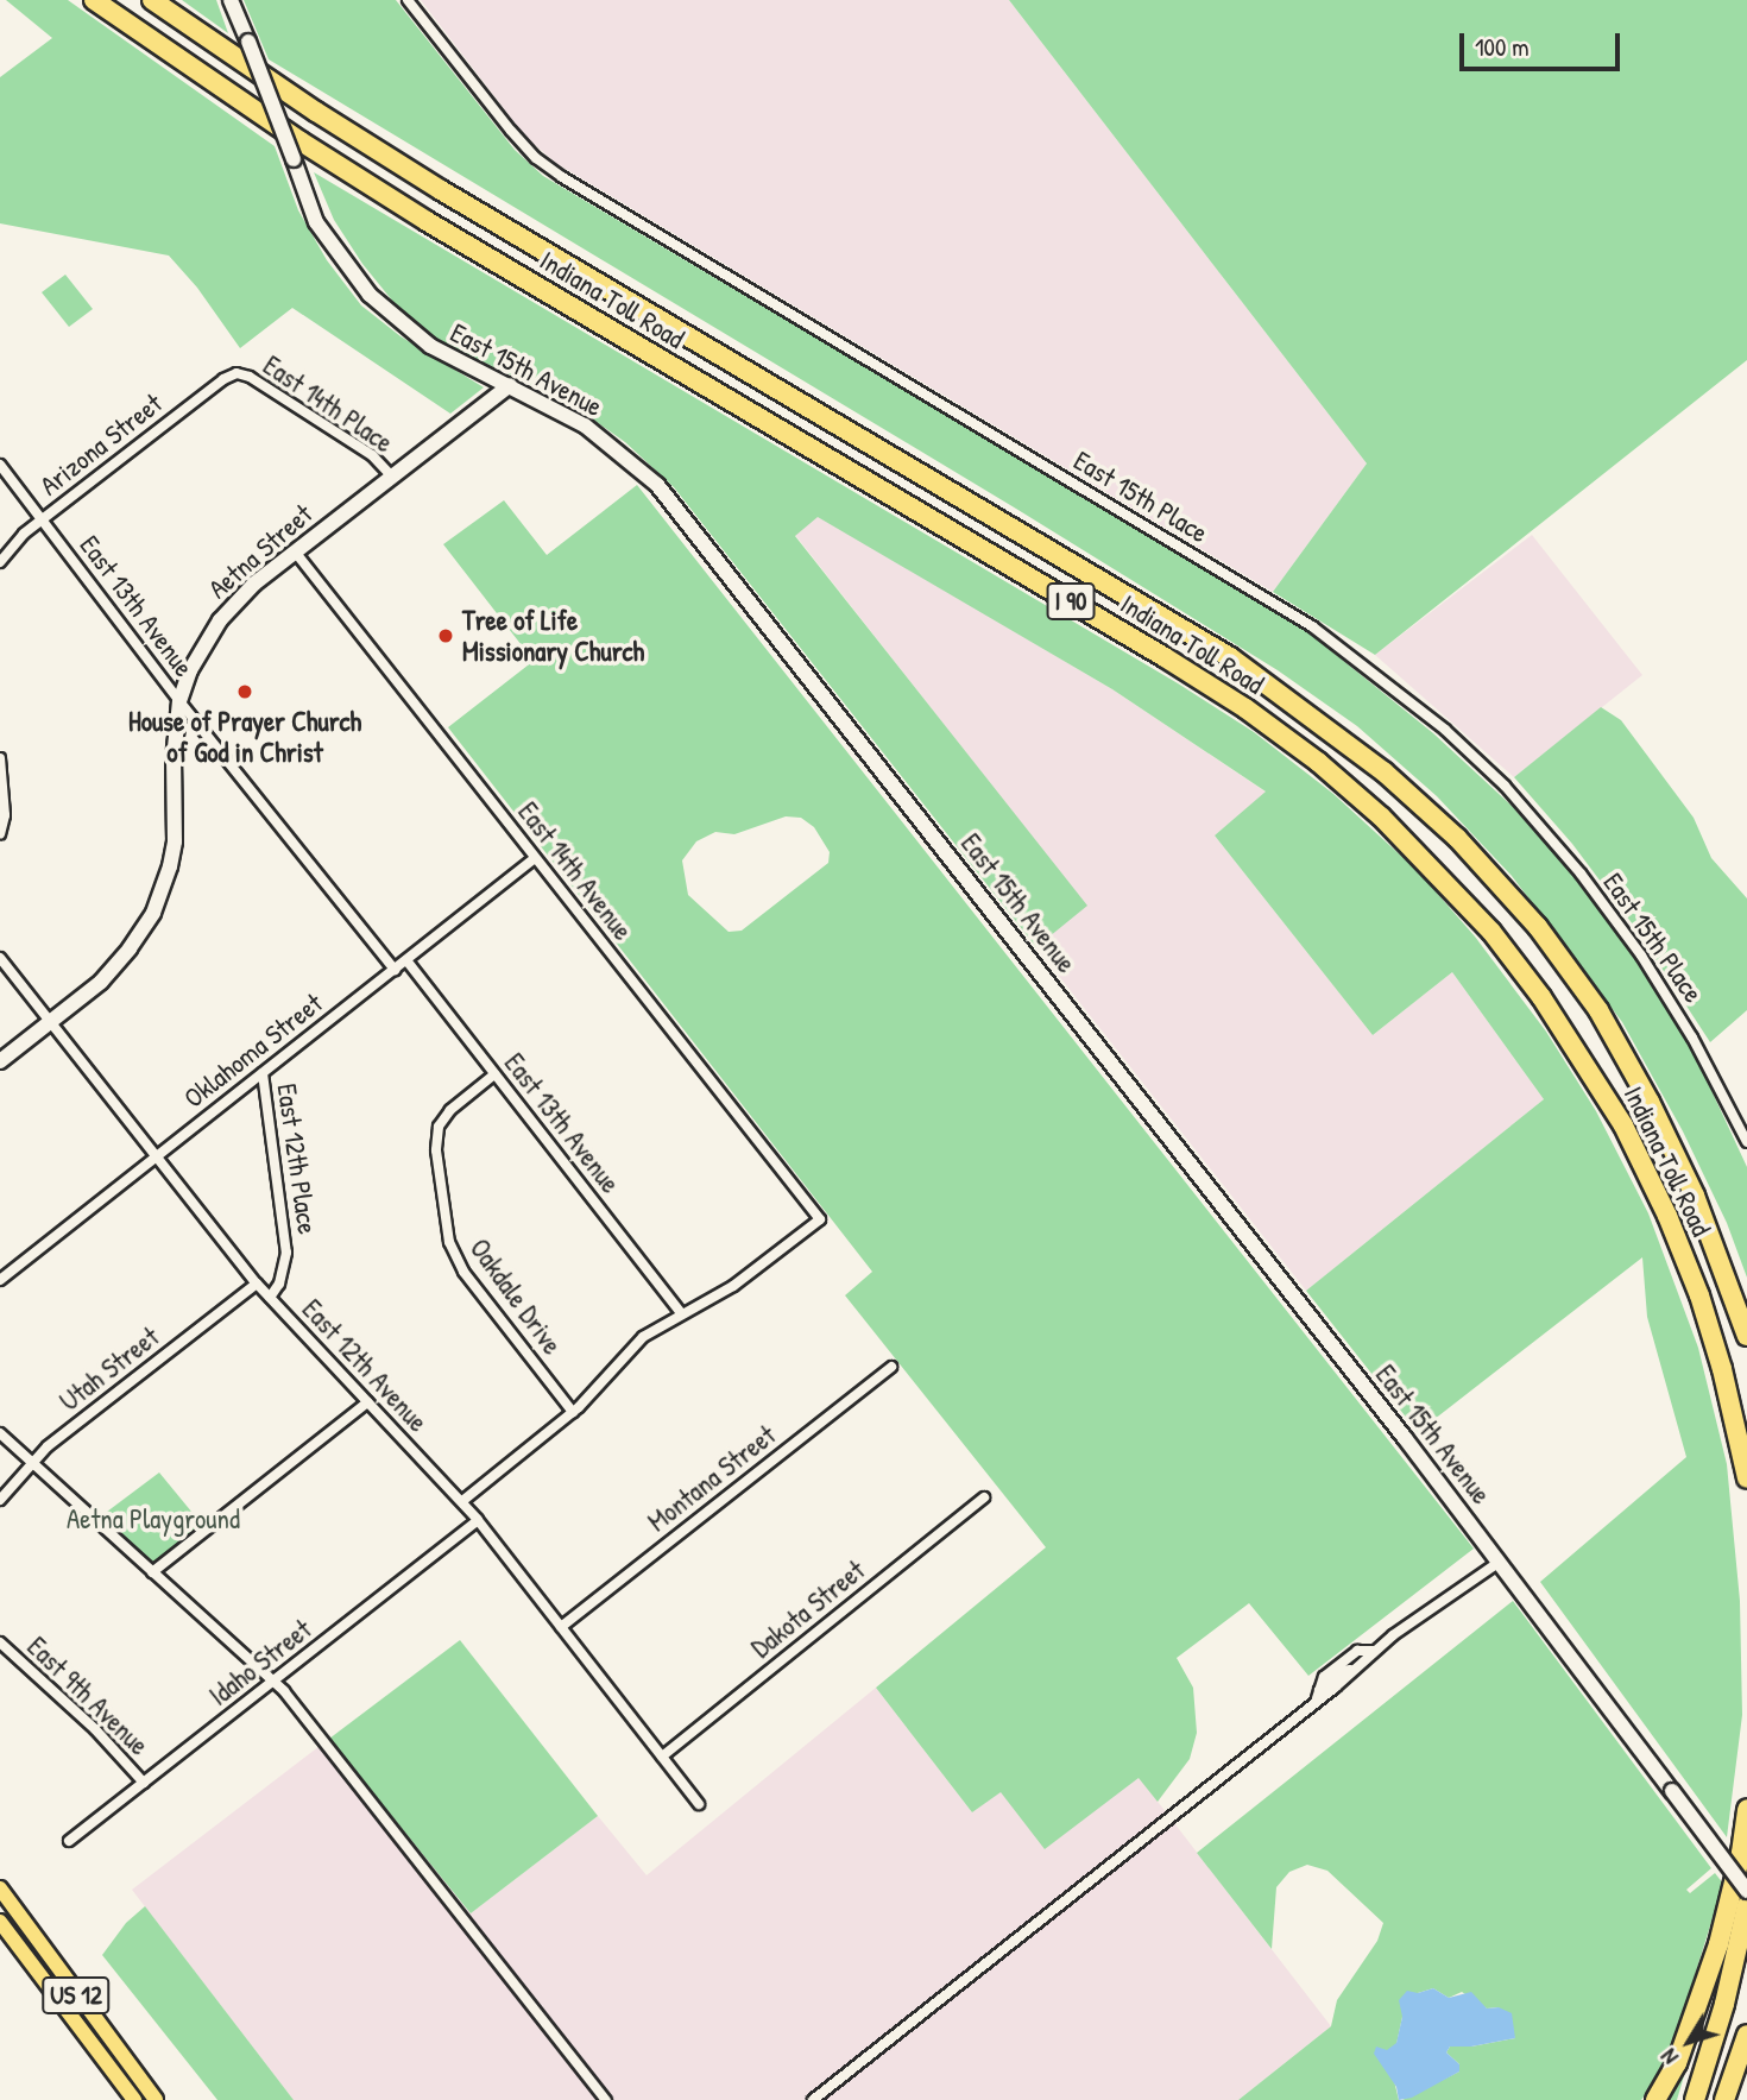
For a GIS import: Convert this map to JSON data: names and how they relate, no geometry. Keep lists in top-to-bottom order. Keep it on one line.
{"streets":{"highway":["Indiana Toll Road","I 90"],"main road":["US 12"],"street":["East 15th Avenue","East 14th Place","Arizona Street","East 15th Place","Aetna Street","East 13th Avenue","East 14th Avenue","Oklahoma Street","East 12th Place","Oakdale Drive","East 12th Avenue","Utah Street","Montana Street","Dakota Street","Idaho Street","East 9th Avenue"]},"crossings":[["East 15th Avenue","Aetna Street"],["East 14th Place","Arizona Street"],["East 14th Place","Aetna Street"],["Arizona Street","East 13th Avenue"],["Aetna Street","East 13th Avenue"],["Aetna Street","East 14th Avenue"],["Aetna Street","East 12th Avenue"],["East 13th Avenue","East 14th Avenue"],["East 13th Avenue","Oklahoma Street"],["East 13th Avenue","Oakdale Drive"],["East 14th Avenue","Oklahoma Street"],["Oklahoma Street","East 12th Place"],["Oklahoma Street","East 12th Avenue"],["East 12th Place","East 12th Avenue"],["East 12th Avenue","Utah Street"],["East 12th Avenue","Montana Street"],["East 12th Avenue","Dakota Street"],["East 12th Avenue","Idaho Street"],["Idaho Street","East 9th Avenue"]],"parks":["Aetna Playground"],"places":["Tree of Life Missionary Church","House of Prayer Church of God in Christ"],"scale_bar":"100 m","north":"bottom left"}
